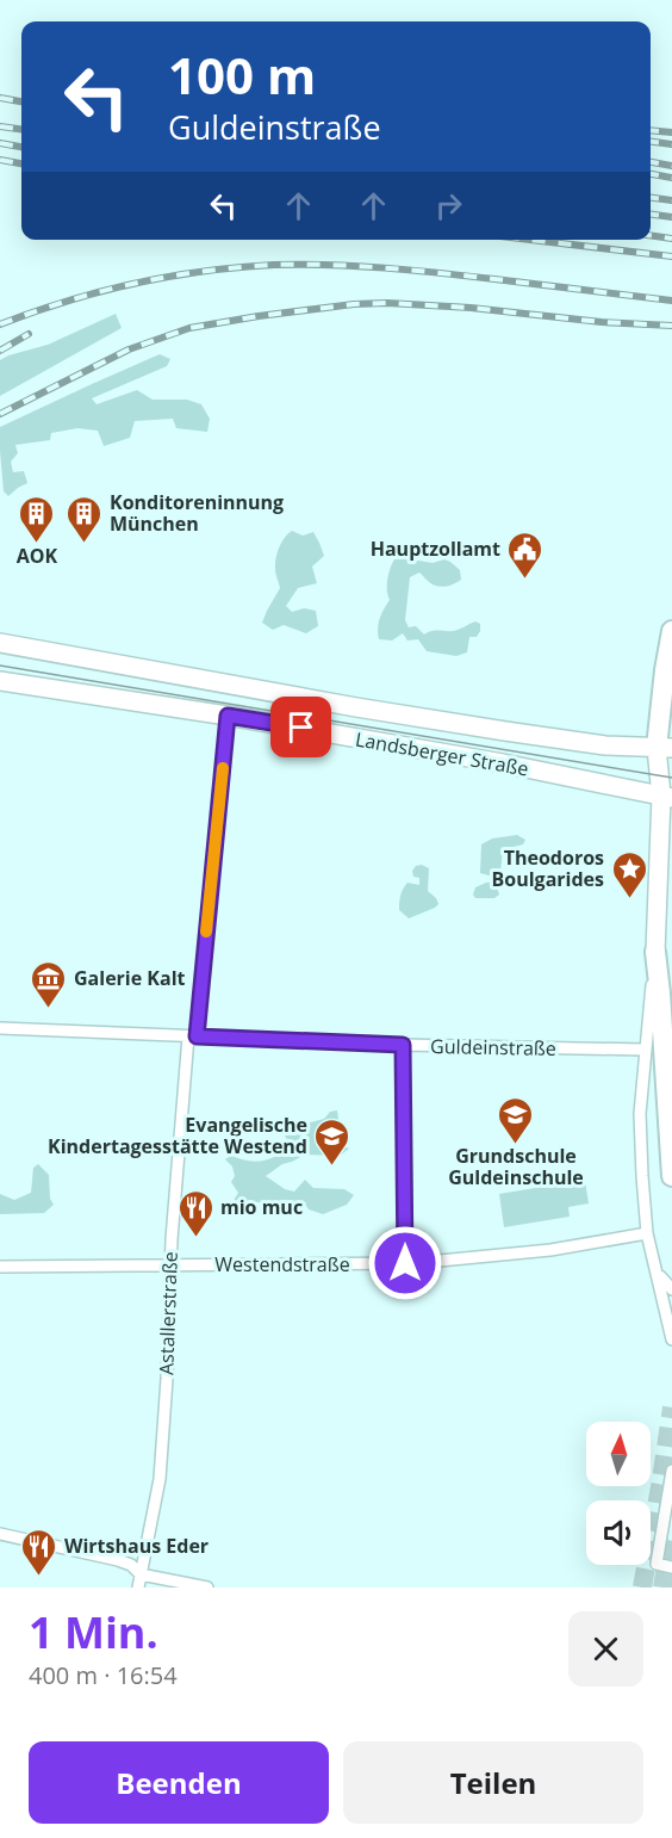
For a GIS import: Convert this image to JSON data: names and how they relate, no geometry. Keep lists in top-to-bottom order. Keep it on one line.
{"streets":{"main road":["Landsberger Straße"],"street":["Guldeinstraße","Westendstraße","Astallerstraße"]},"crossings":[["Landsberger Straße","Astallerstraße"],["Guldeinstraße","Astallerstraße"],["Westendstraße","Astallerstraße"]],"places":{"building":["AOK","Konditoreninnung München"],"public building":["Hauptzollamt"],"place":["Theodoros Boulgarides"],"museum":["Galerie Kalt"],"school or university":["Grundschule Guldeinschule","Evangelische Kindertagesstätte Westend"],"restaurant":["mio muc","Wirtshaus Eder"]},"north":"top","page":{"turn":["100 m","Guldeinstraße"],"heading":["1 Min.","400 m · 16:54"],"buttons":["Beenden","Teilen"]}}
